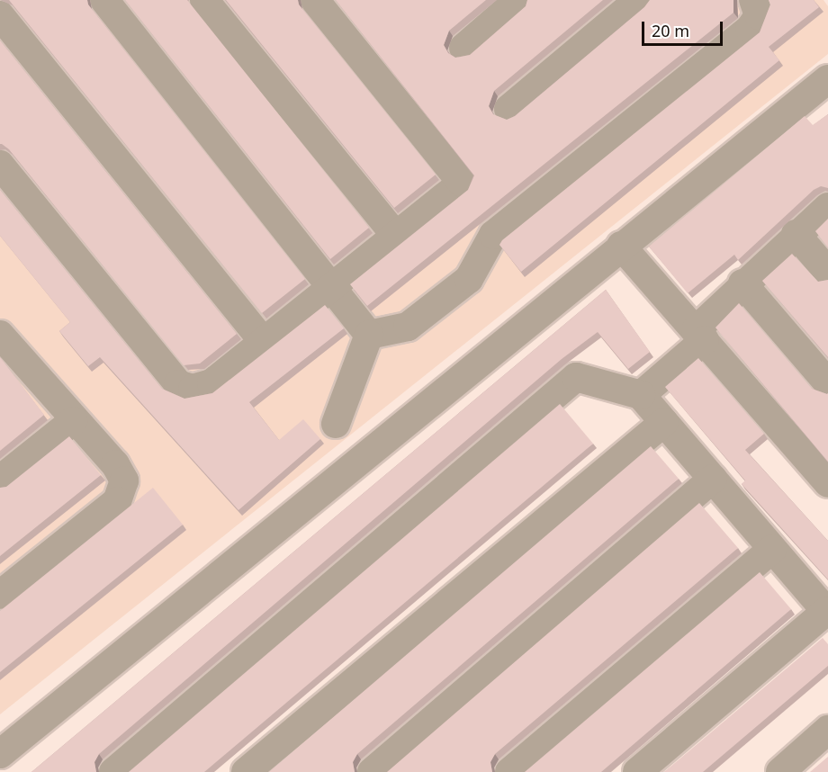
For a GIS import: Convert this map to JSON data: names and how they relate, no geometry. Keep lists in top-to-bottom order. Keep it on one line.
{"scale_bar":"20 m"}
